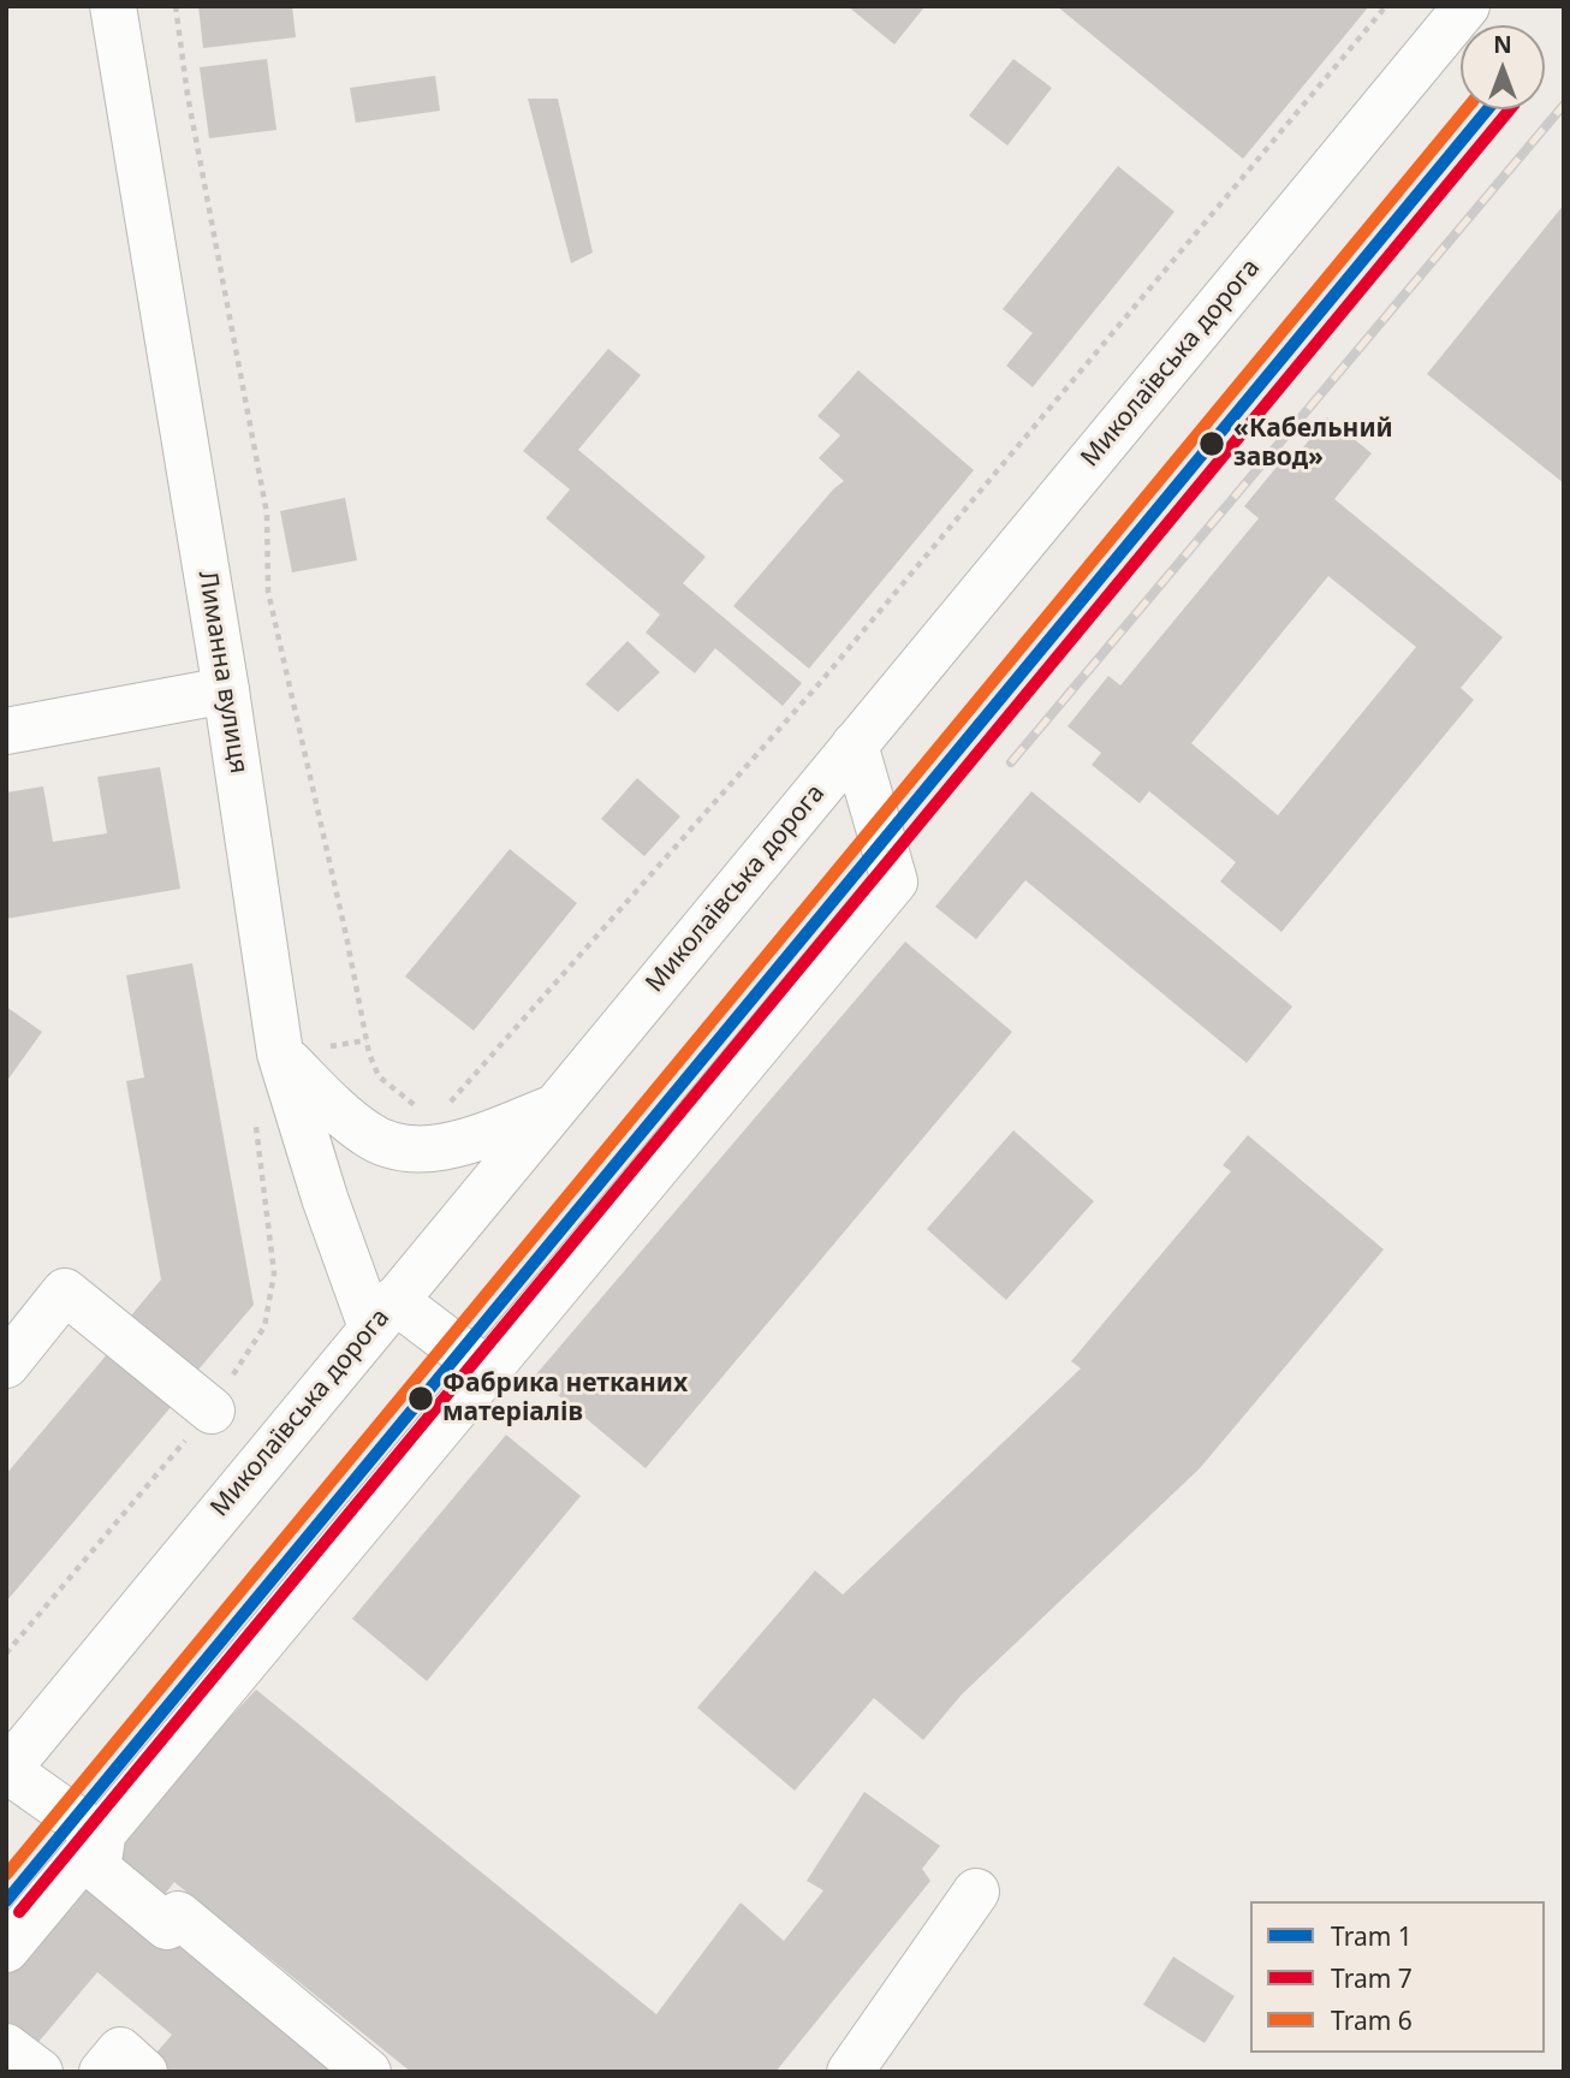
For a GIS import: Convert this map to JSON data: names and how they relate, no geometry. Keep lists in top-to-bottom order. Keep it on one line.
{"streets":{"main road":["Миколаївська дорога","Лиманна вулиця"]},"crossings":[["Миколаївська дорога","Лиманна вулиця"]],"places":["«Кабельний завод»","Фабрика нетканих матеріалів"],"lines":["tram line 1","tram line 7","tram line 6"],"legend":["Tram 1","Tram 7","Tram 6"],"north":"top"}
